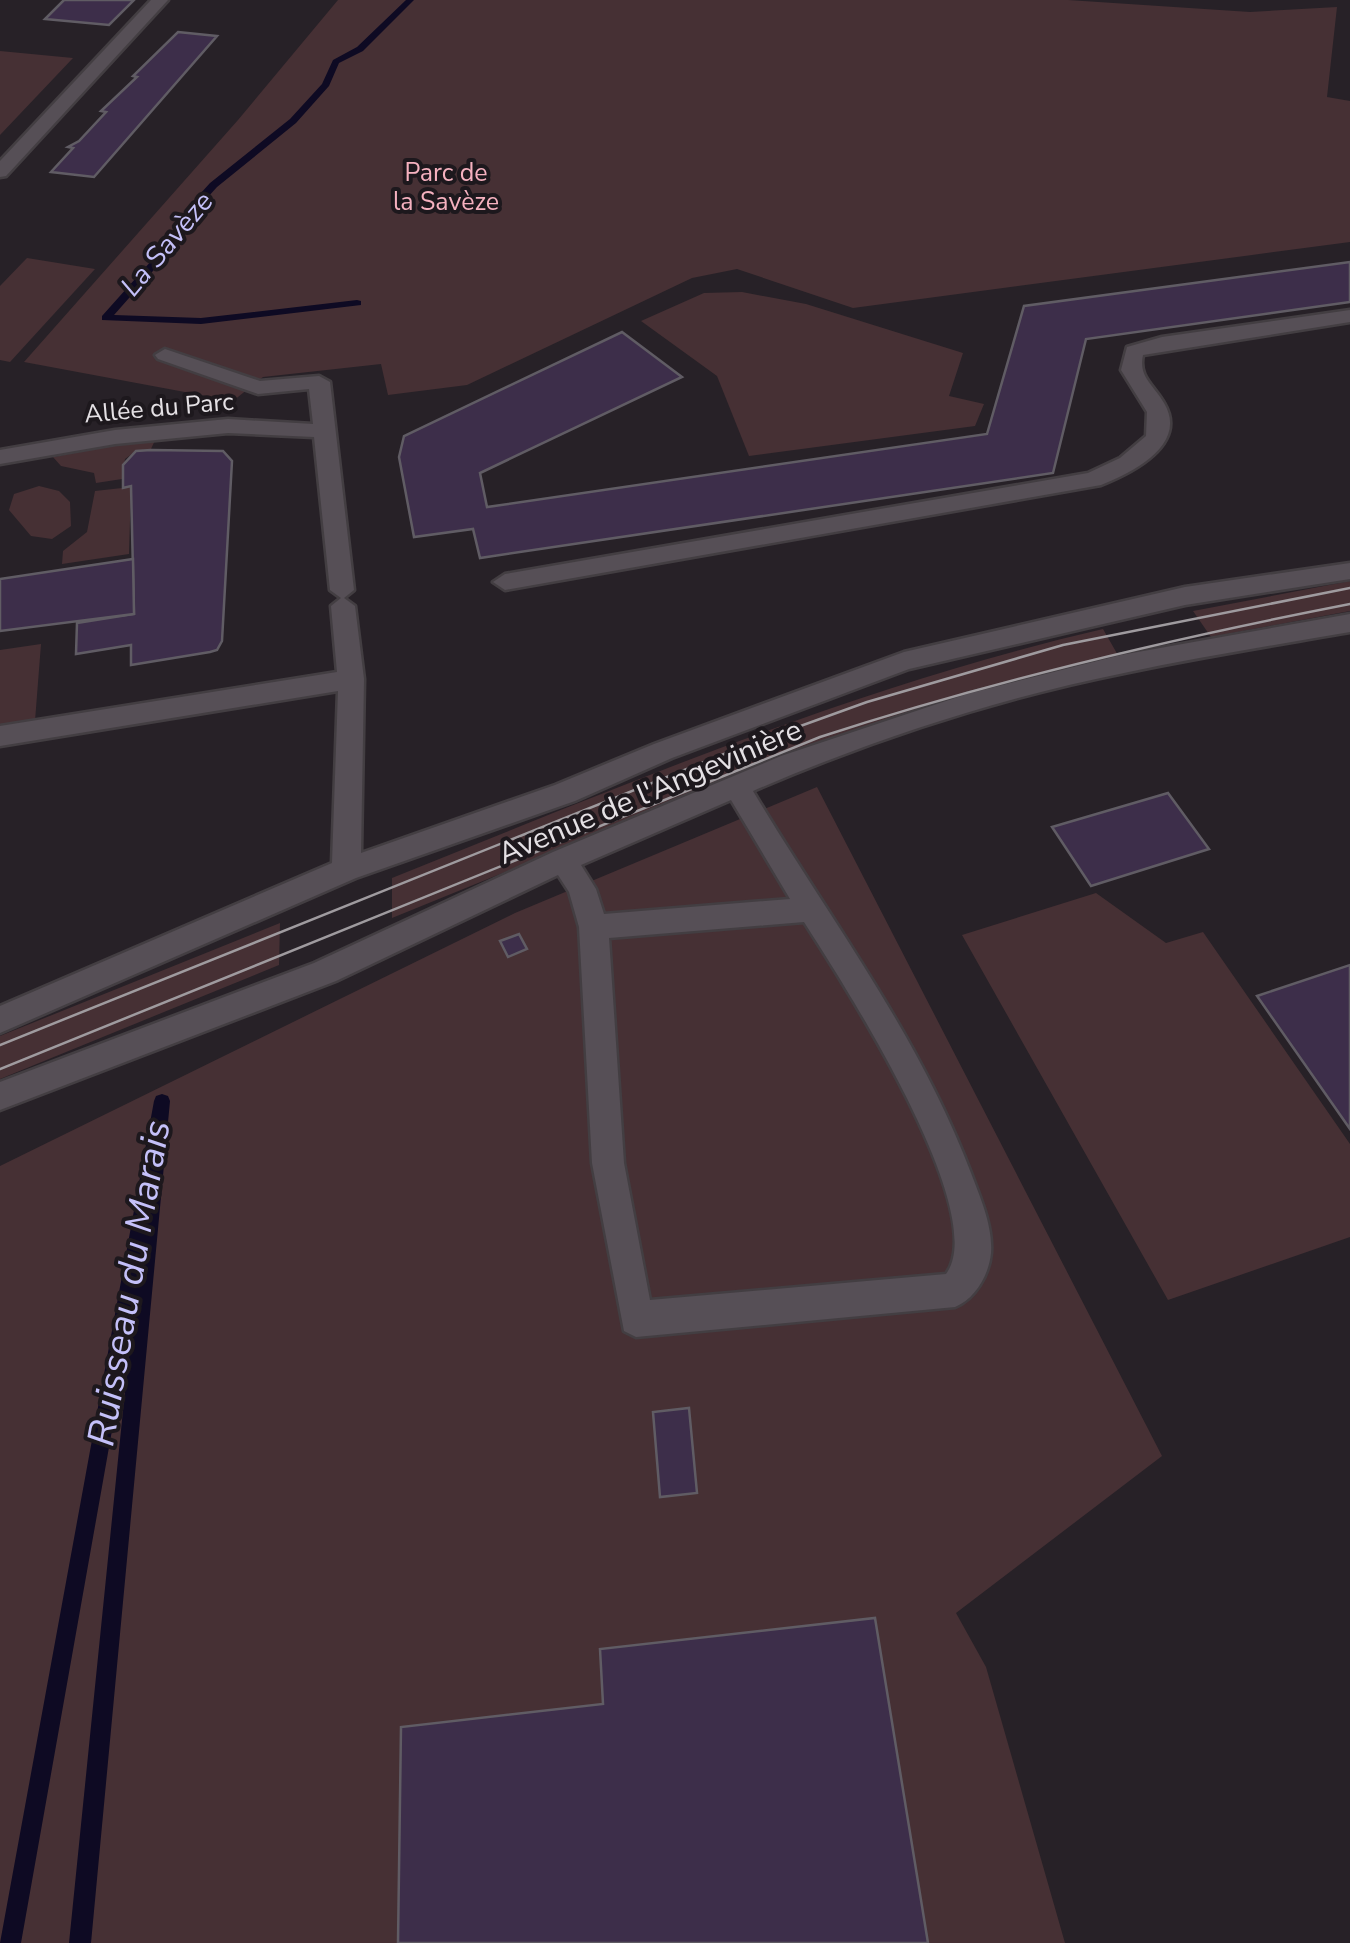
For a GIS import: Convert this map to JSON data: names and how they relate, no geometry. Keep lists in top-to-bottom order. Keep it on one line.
{"streets":{"street":["Allée du Parc","Avenue de l'Angevinière"]},"water":["La Savèze","Ruisseau du Marais"],"parks":["Parc de la Savèze"]}
